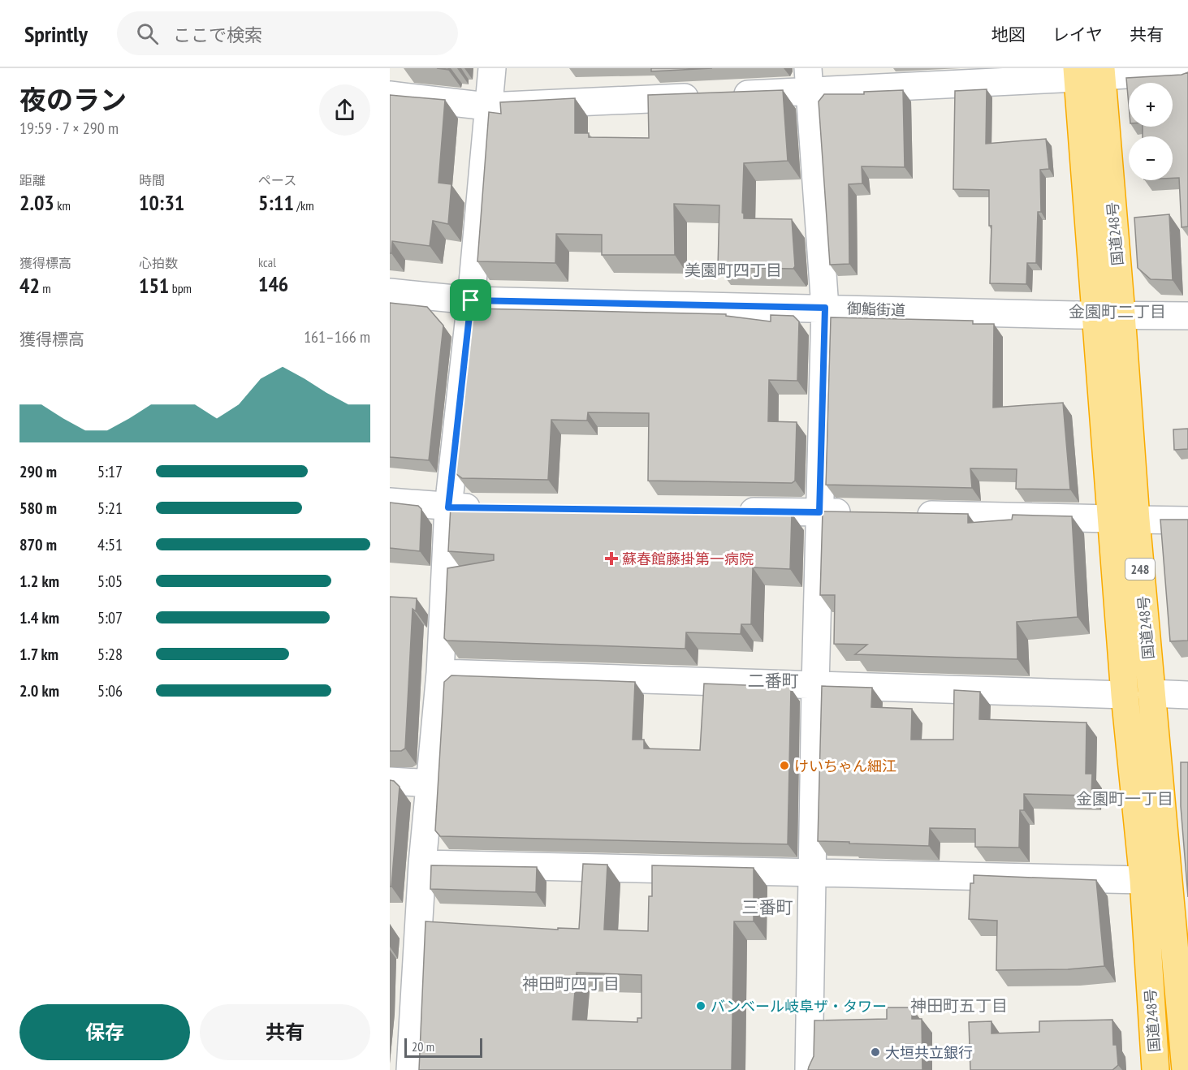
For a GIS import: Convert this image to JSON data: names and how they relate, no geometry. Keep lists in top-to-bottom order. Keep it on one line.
{"streets":{"highway":["国道248号","248"],"street":["御鮨街道"]},"crossings":[["国道248号","御鮨街道"]],"districts":["美園町四丁目","金園町二丁目","二番町","金園町一丁目","三番町","神田町四丁目","神田町五丁目"],"places":{"health":["蘇春館藤掛第一病院"],"other":["けいちゃん細江","バンベール岐阜ザ・タワー","大垣共立銀行"]},"scale_bar":"20 m","page":{"header":"Sprintly","search":"ここで検索","nav":["地図","レイヤ","共有"],"heading":["夜のラン","19:59 · 7 × 290 m"],"map_buttons":["+","−"],"stats":[["距離","2.03 km"],["時間","10:31"],["ペース","5:11 /km"],["獲得標高","42 m"],["心拍数","151 bpm"],["kcal","146"]],"chart":["獲得標高","161–166 m"],"list":[{"name":"290 m","note":"5:17"},{"name":"580 m","note":"5:21"},{"name":"870 m","note":"4:51"},{"name":"1.2 km","note":"5:05"},{"name":"1.4 km","note":"5:07"},{"name":"1.7 km","note":"5:28"},{"name":"2.0 km","note":"5:06"}],"buttons":["保存","共有"],"scale":"20 m"}}
